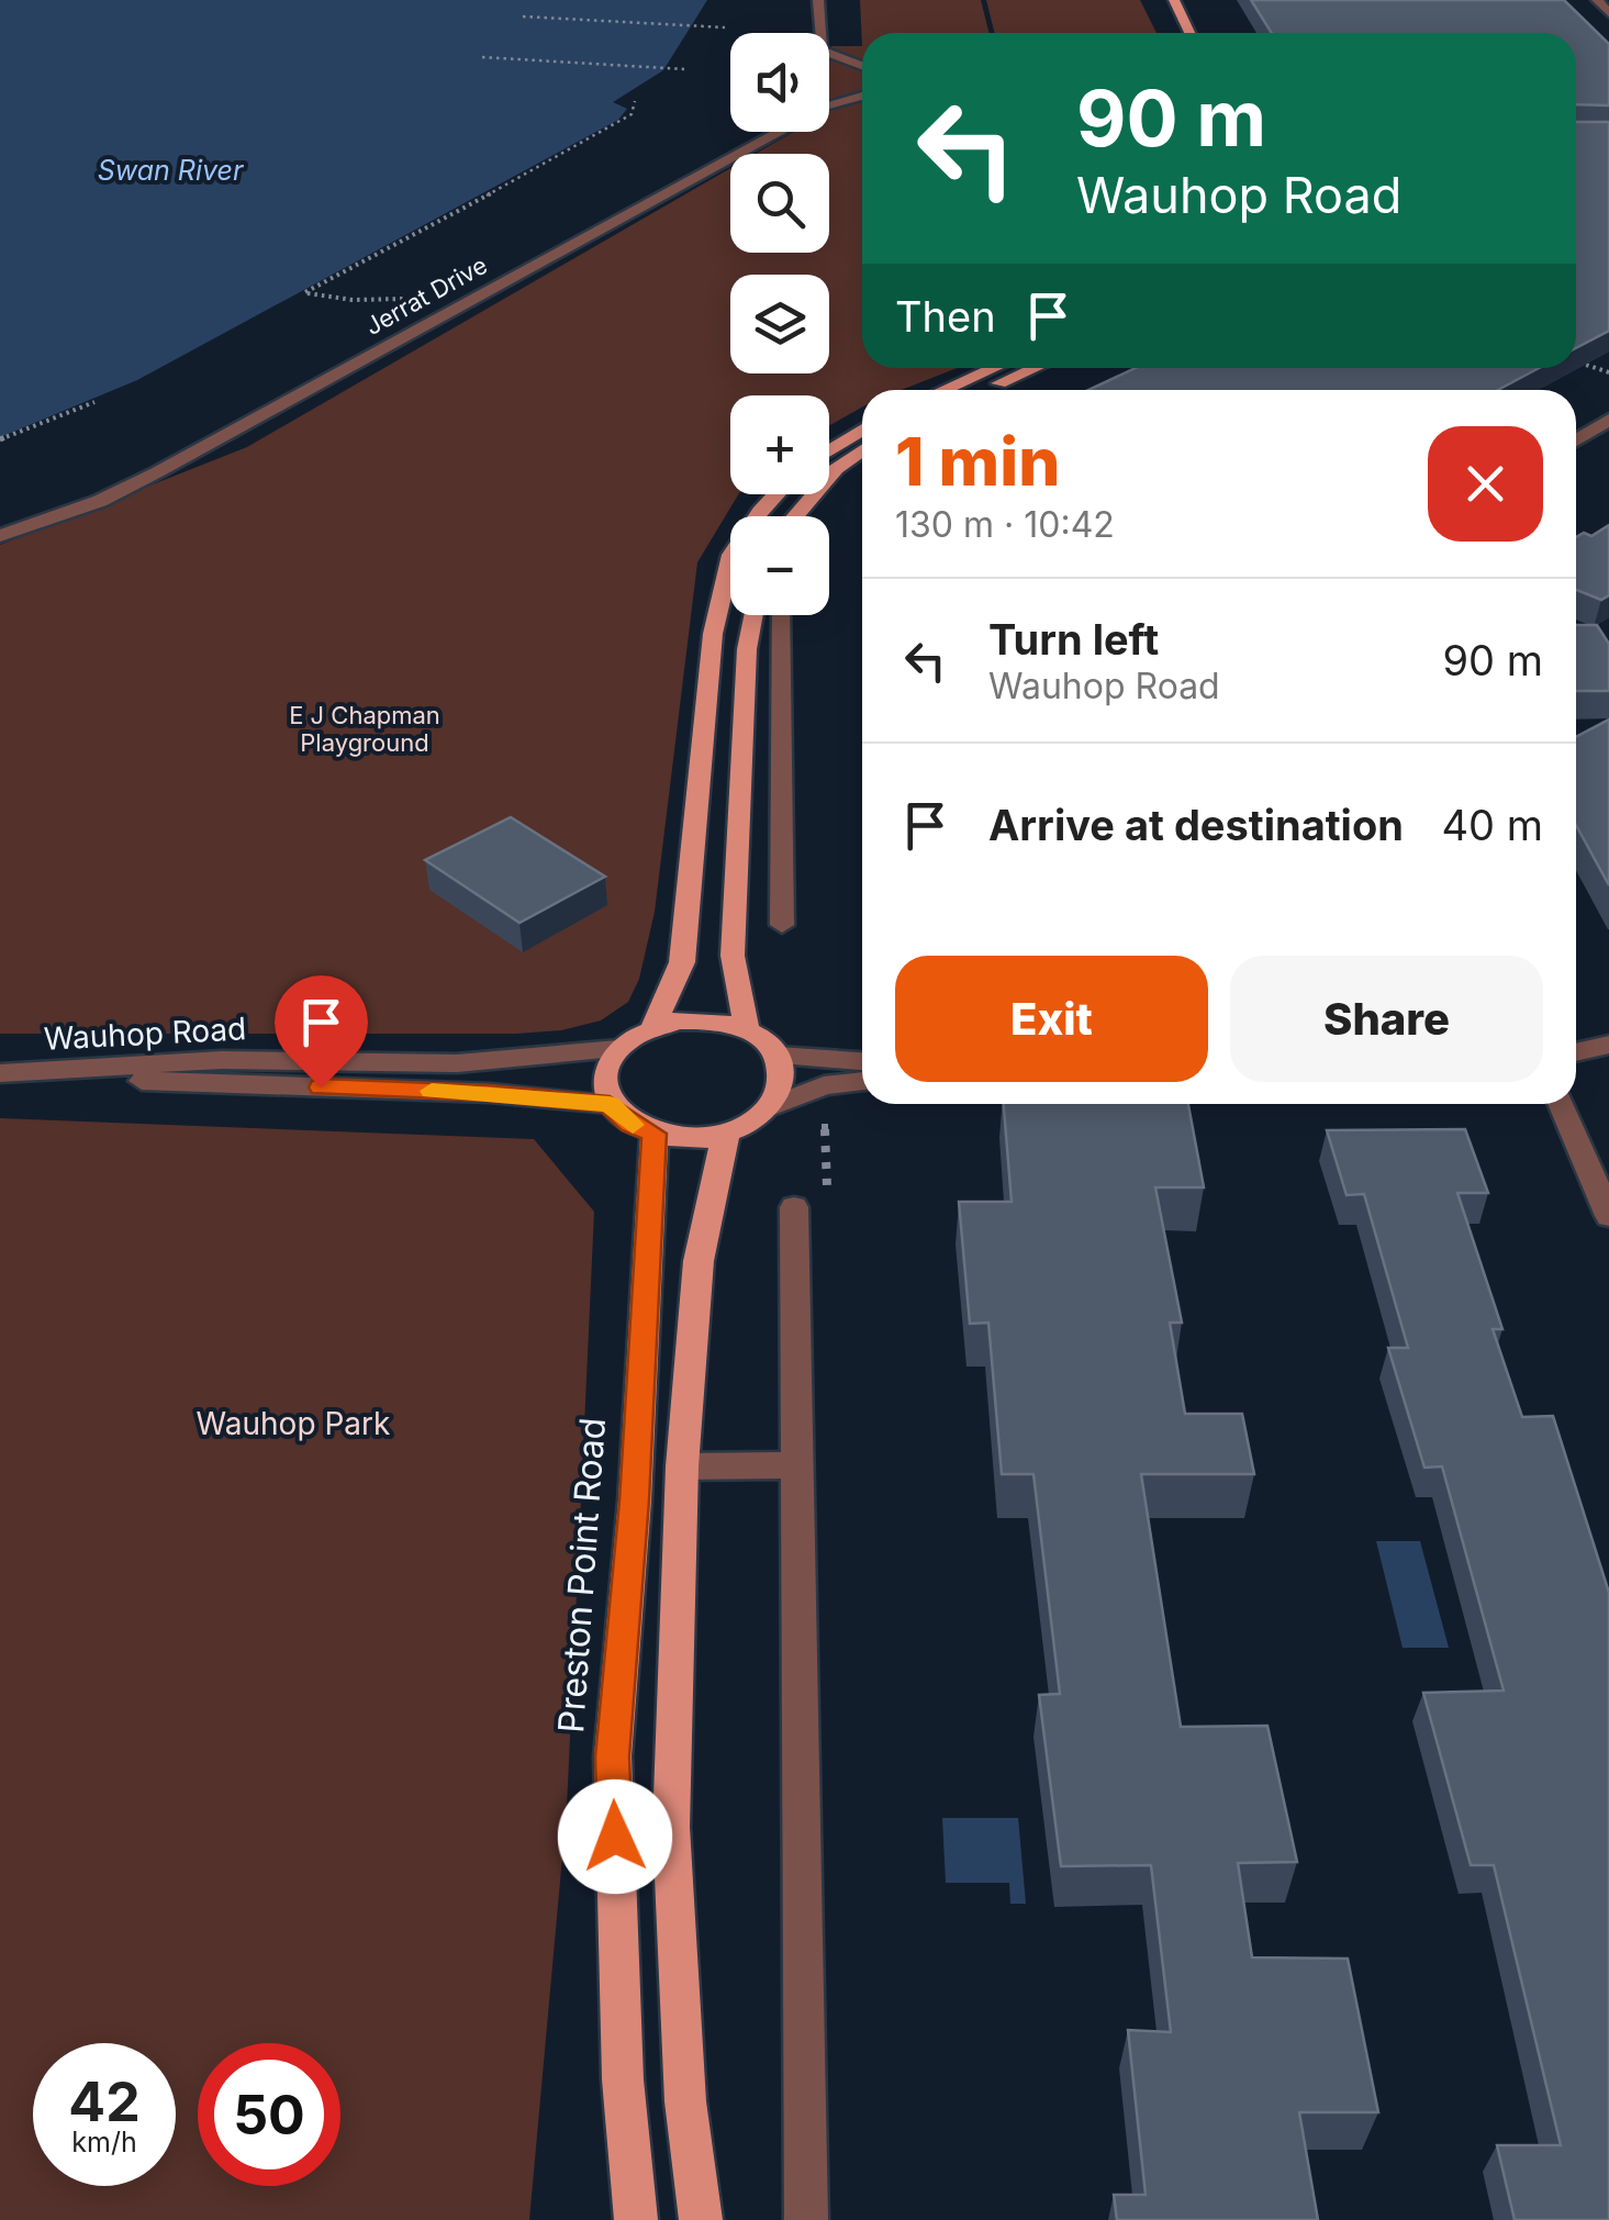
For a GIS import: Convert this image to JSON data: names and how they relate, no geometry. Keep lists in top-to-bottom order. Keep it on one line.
{"streets":{"main road":["Preston Point Road"],"street":["Jerrat Drive","Wauhop Road"]},"crossings":[["Wauhop Road","Preston Point Road"]],"water":["Swan River"],"parks":["E J Chapman Playground","Wauhop Park"],"page":{"map_buttons":["+","−"],"turn":["90 m","Wauhop Road"],"then":"Then","heading":["1 min","130 m · 10:42"],"list":[{"name":"Turn left","note":"Wauhop Road","value":"90 m"},{"name":"Arrive at destination","value":"40 m"}],"buttons":["Exit","Share"],"speed":"42 km/h","limit":"50"}}
